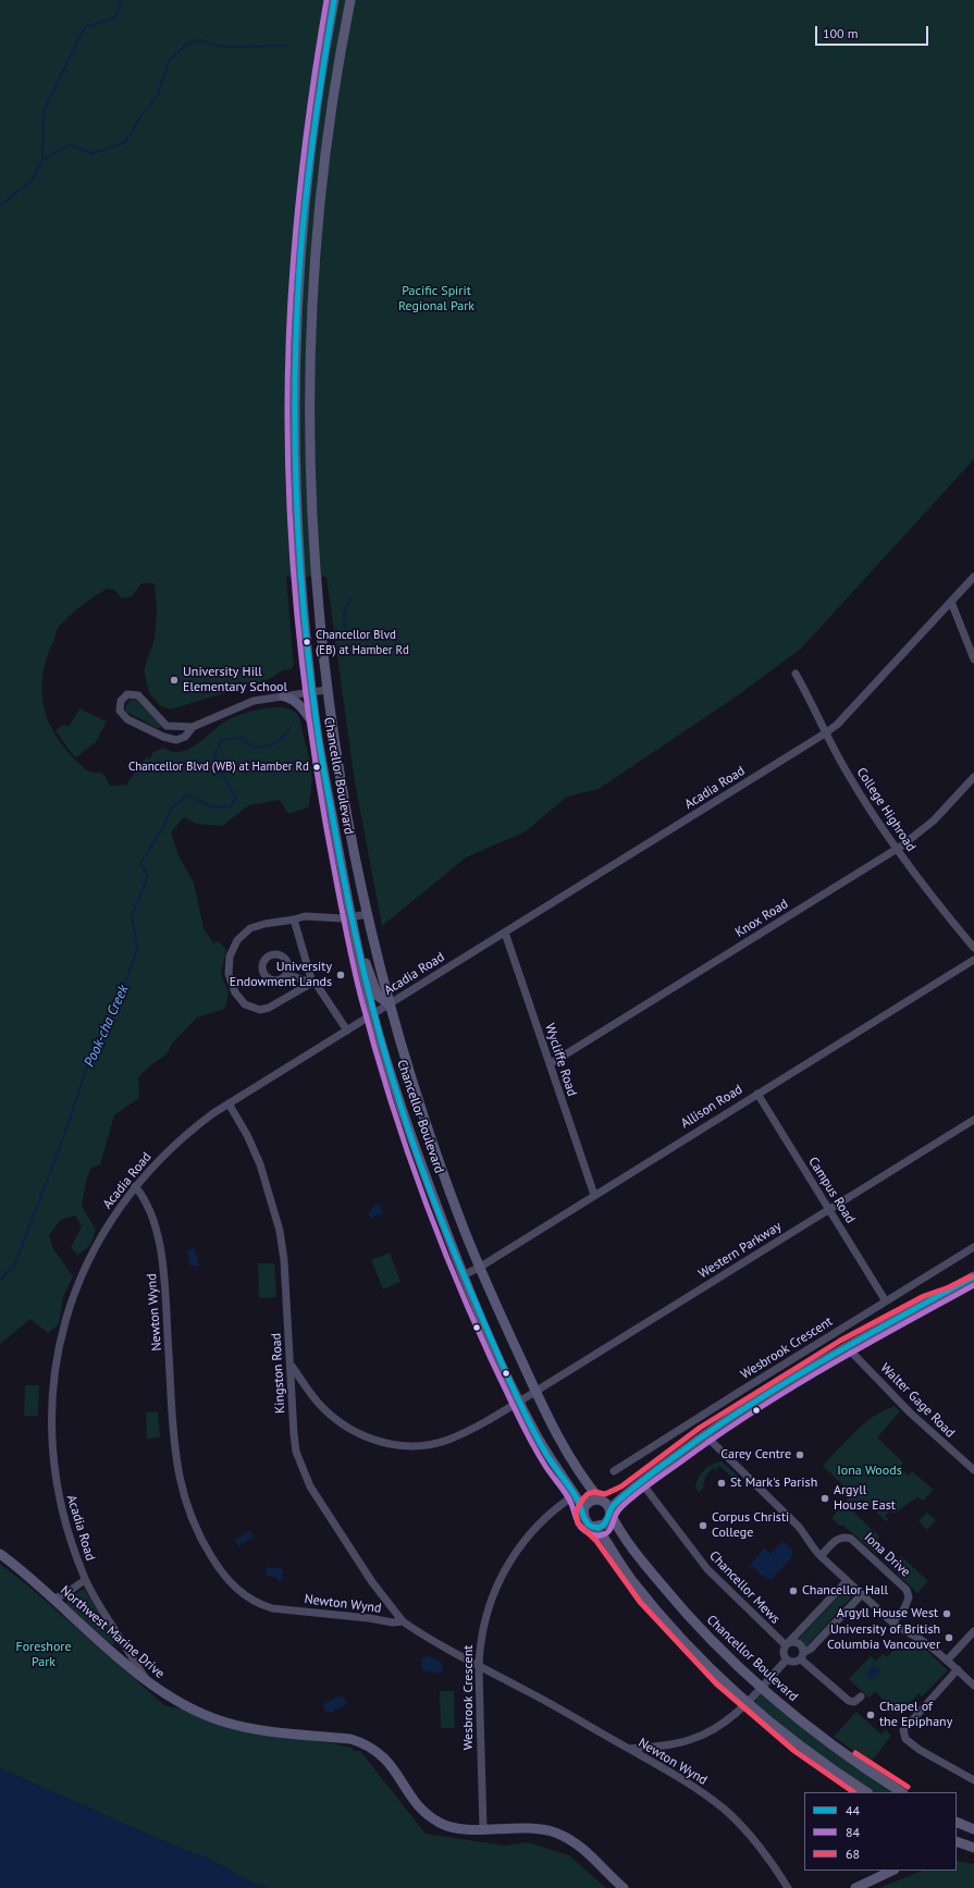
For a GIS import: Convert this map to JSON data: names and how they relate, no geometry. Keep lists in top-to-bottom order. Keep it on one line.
{"streets":{"main road":["Chancellor Boulevard","Northwest Marine Drive"],"street":["Acadia Road","College Highroad","Knox Road","Wycliffe Road","Allison Road","Campus Road","Western Parkway","Newton Wynd","Wesbrook Crescent","Kingston Road","Walter Gage Road","Iona Drive","Chancellor Mews"]},"crossings":[["Chancellor Boulevard","Acadia Road"],["Chancellor Boulevard","Allison Road"],["Chancellor Boulevard","Western Parkway"],["Chancellor Boulevard","Wesbrook Crescent"],["Acadia Road","College Highroad"],["Acadia Road","Wycliffe Road"],["Acadia Road","Newton Wynd"],["Acadia Road","Kingston Road"],["Acadia Road","Northwest Marine Drive"],["College Highroad","Knox Road"],["Knox Road","Wycliffe Road"],["Wycliffe Road","Allison Road"],["Allison Road","Campus Road"],["Campus Road","Western Parkway"],["Campus Road","Wesbrook Crescent"],["Western Parkway","Kingston Road"],["Newton Wynd","Wesbrook Crescent"],["Newton Wynd","Kingston Road"],["Wesbrook Crescent","Northwest Marine Drive"]],"water":["Pook-cha Creek"],"parks":["Pacific Spirit Regional Park","Iona Woods","Foreshore Park"],"places":["Chancellor Blvd (EB) at Hamber Rd","University Hill Elementary School","Chancellor Blvd (WB) at Hamber Rd","University Endowment Lands","Carey Centre","St Mark's Parish","Argyll House East","Corpus Christi College","Chancellor Hall","Argyll House West","University of British Columbia Vancouver","Chapel of the Epiphany"],"lines":["transit line 44","transit line 84","transit line 68"],"legend":["44","84","68"],"scale_bar":"100 m"}
